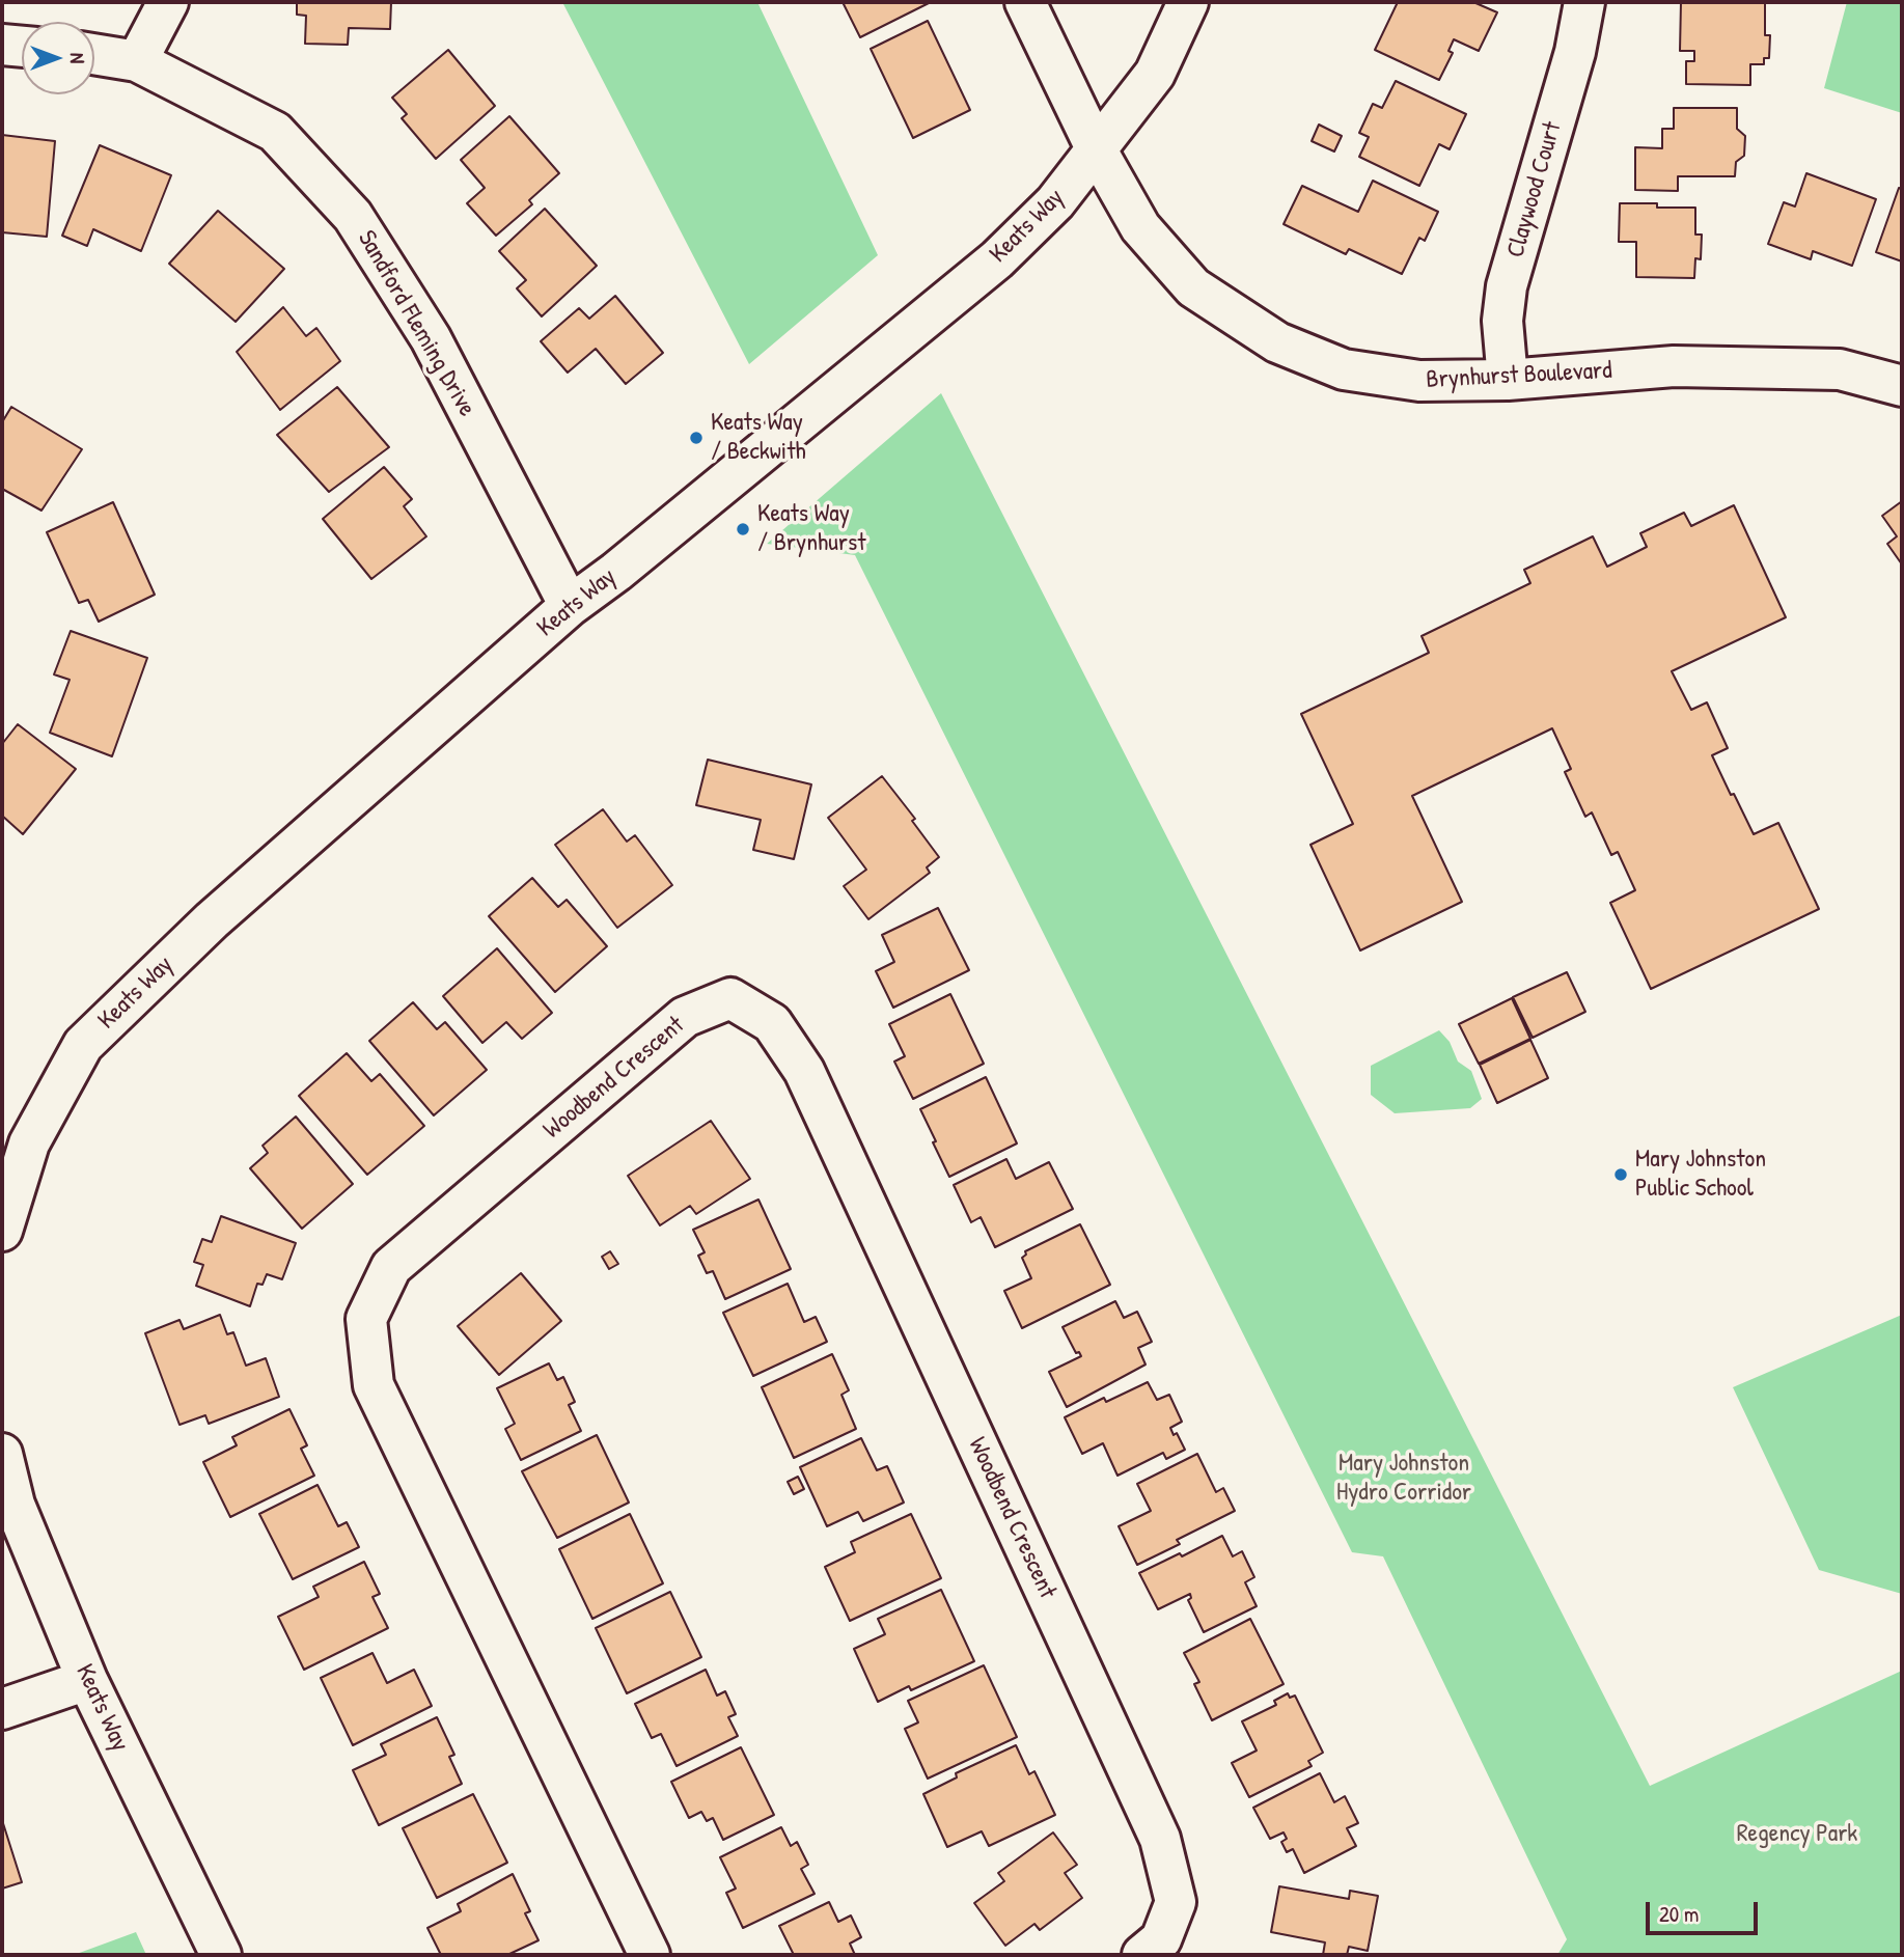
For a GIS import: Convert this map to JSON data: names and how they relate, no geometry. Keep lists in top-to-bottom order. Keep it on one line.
{"streets":{"street":["Claywood Court","Keats Way","Sandford Fleming Drive","Brynhurst Boulevard","Woodbend Crescent"]},"crossings":[["Claywood Court","Brynhurst Boulevard"],["Keats Way","Sandford Fleming Drive"],["Keats Way","Brynhurst Boulevard"]],"parks":["Mary Johnston Hydro Corridor","Regency Park"],"places":["Keats Way / Beckwith","Keats Way / Brynhurst","Mary Johnston Public School"],"scale_bar":"20 m","north":"right"}
